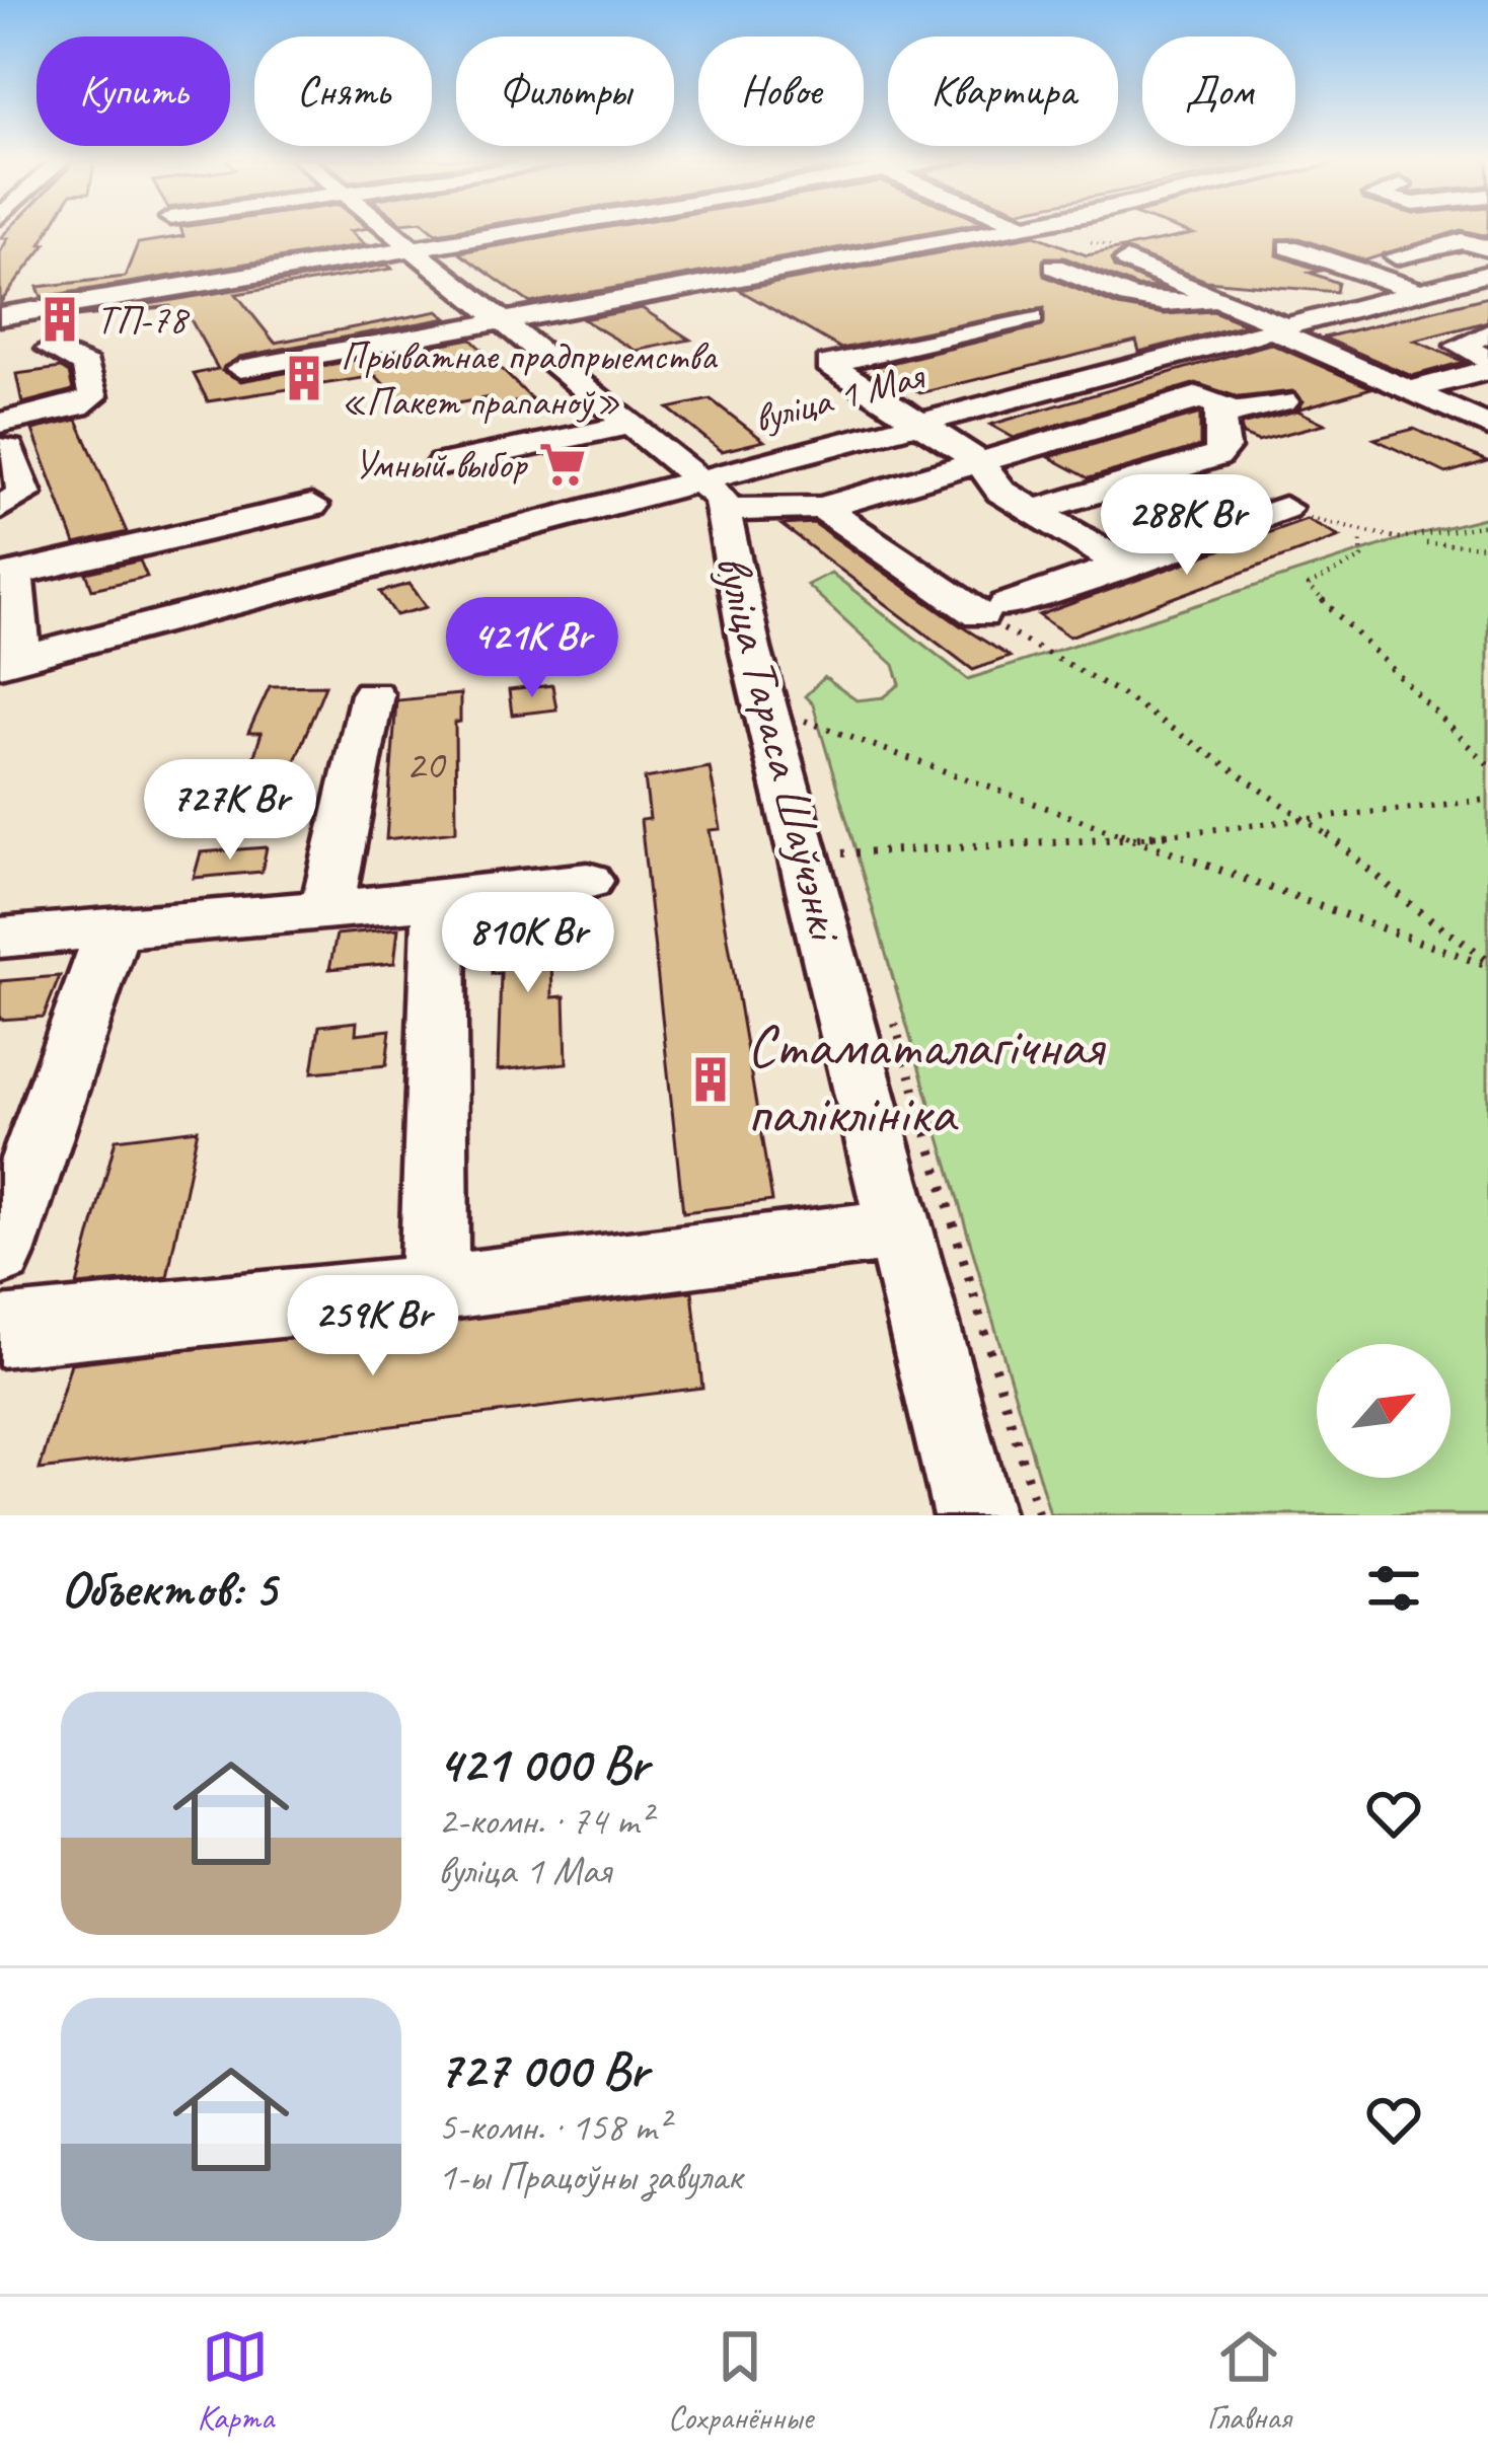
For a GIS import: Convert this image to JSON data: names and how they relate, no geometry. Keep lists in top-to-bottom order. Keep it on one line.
{"streets":{"street":["вуліца 1 Мая","вуліца Тараса Шаўчэнкі"]},"crossings":[["вуліца 1 Мая","вуліца Тараса Шаўчэнкі"]],"places":{"building":["ТП-78","Прыватнае прадпрыемства «Пакет прапаноў»","Стаматалагічная паліклініка"],"supermarket":["Умный выбор"]},"house_numbers":["20"],"north":"top right","page":{"chip":["Купить","Снять","Фильтры","Новое","Квартира","Дом"],"price":["288K Br","421K Br","727K Br","810K Br","259K Br"],"heading":"Объектов: 5","list":[{"name":"421 000 Br","note":"2-комн. · 74 m² · вуліца 1 Мая"},{"name":"727 000 Br","note":"5-комн. · 158 m² · 1-ы Працоўны завулак"}],"tabs":["Карта","Сохранённые","Главная"]}}
